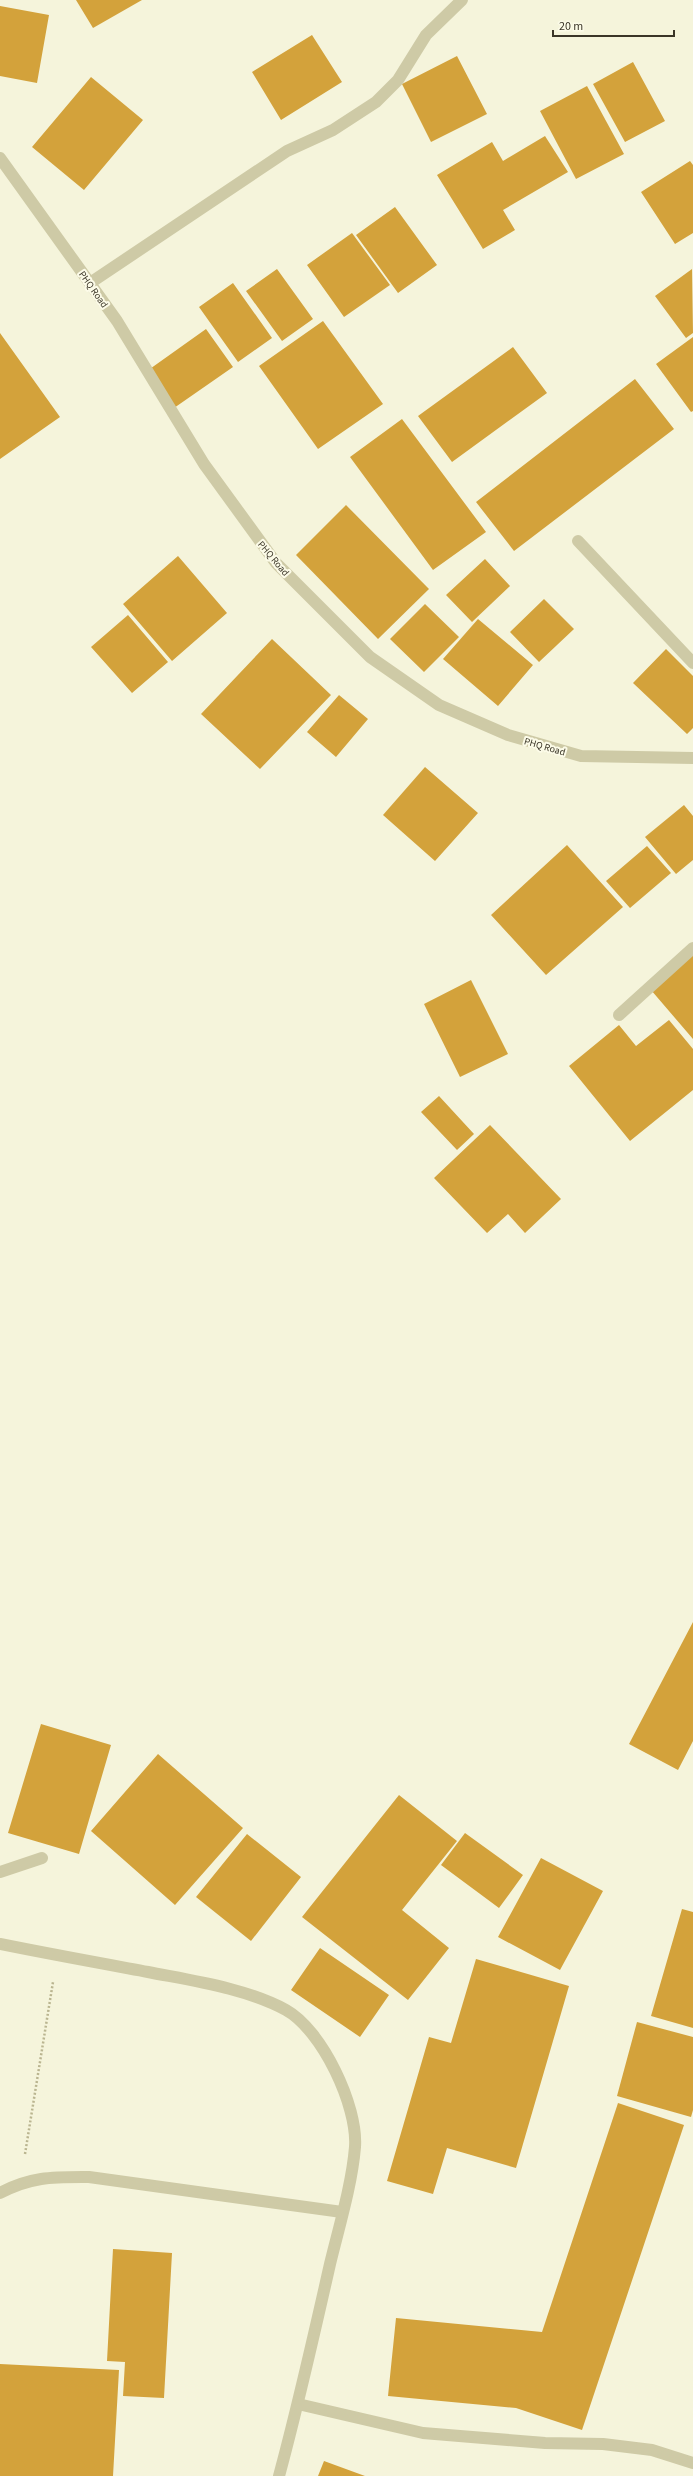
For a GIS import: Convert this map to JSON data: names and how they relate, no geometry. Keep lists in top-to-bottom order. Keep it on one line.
{"streets":{"street":["PHQ Road"]},"scale_bar":"20 m"}
